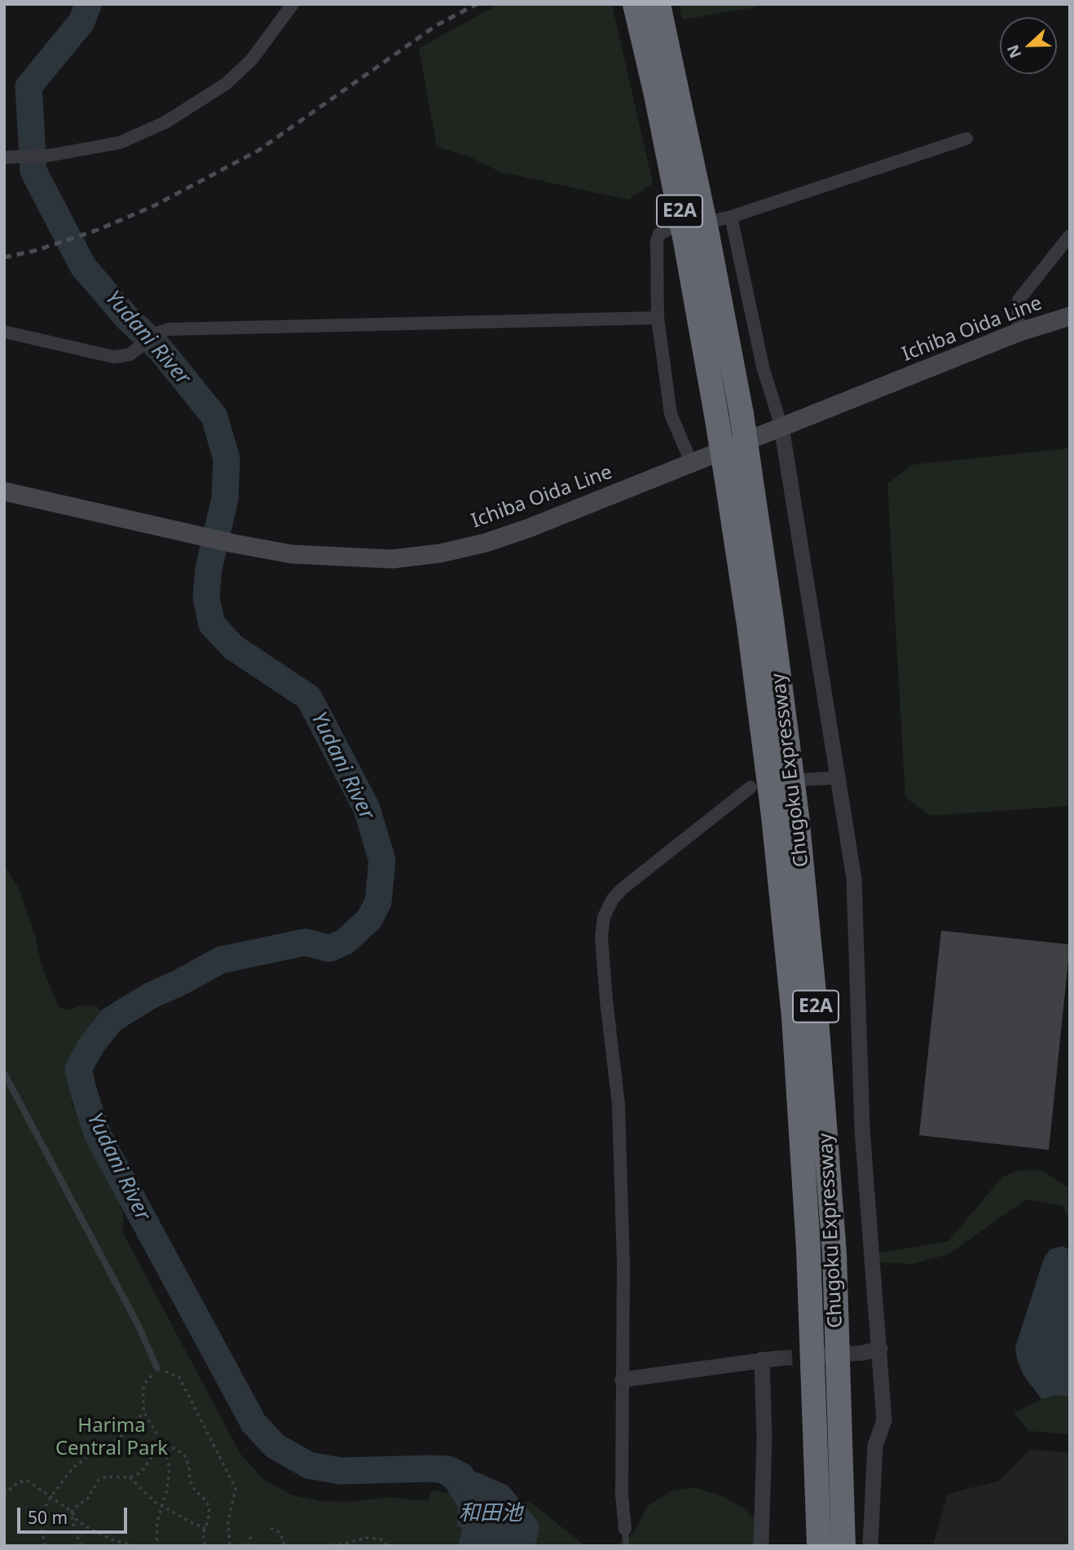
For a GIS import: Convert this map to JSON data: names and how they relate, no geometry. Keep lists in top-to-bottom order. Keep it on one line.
{"streets":{"highway":["E2A","Chugoku Expressway"],"main road":["Ichiba Oida Line"]},"water":["Yudani River","和田池"],"parks":["Harima Central Park"],"scale_bar":"50 m","north":"left"}
